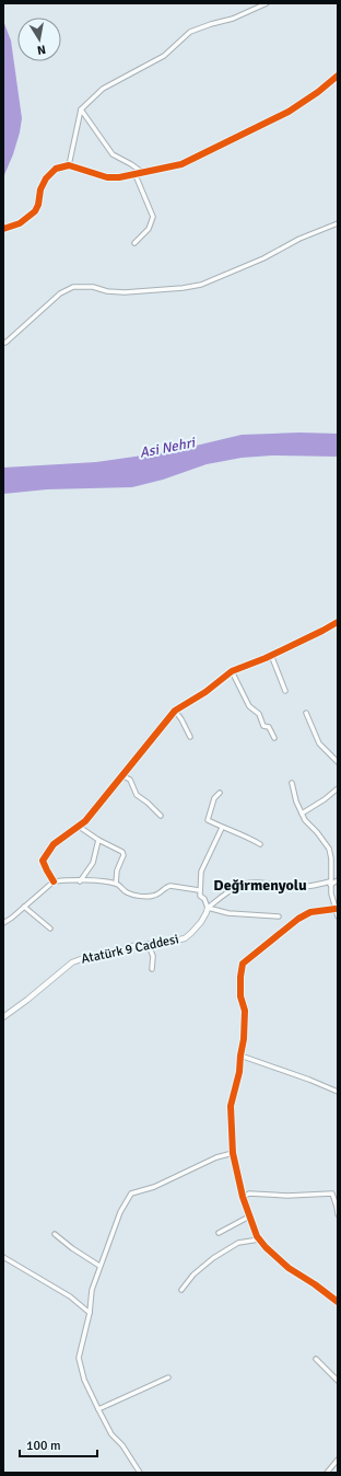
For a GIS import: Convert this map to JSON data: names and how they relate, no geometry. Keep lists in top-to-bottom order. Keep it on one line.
{"streets":{"street":["Atatürk 9 Caddesi"]},"districts":["Değirmenyolu"],"water":["Asi Nehri"],"scale_bar":"100 m","north":"bottom"}
